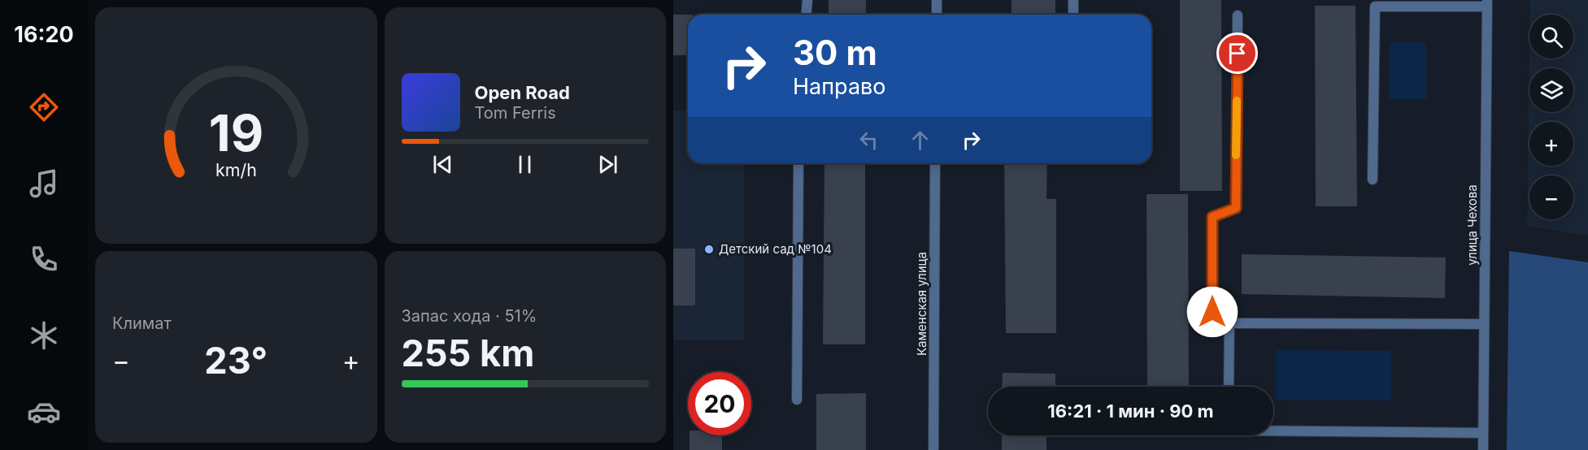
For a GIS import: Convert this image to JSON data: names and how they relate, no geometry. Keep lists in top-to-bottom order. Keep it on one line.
{"streets":{"street":["улица Чехова","Каменская улица"]},"places":["Детский сад №104"],"page":{"tabs":"16:20","map_buttons":["+","−"],"turn":["30 m","Направо"],"song":["Open Road","Tom Ferris"],"tile":["Климат",["Запас хода · 51%","255 km"]],"heat":["−","23°","+"],"limit":"20","trip":"16:21 · 1 мин · 90 m","gauge":["19","km/h"]}}
